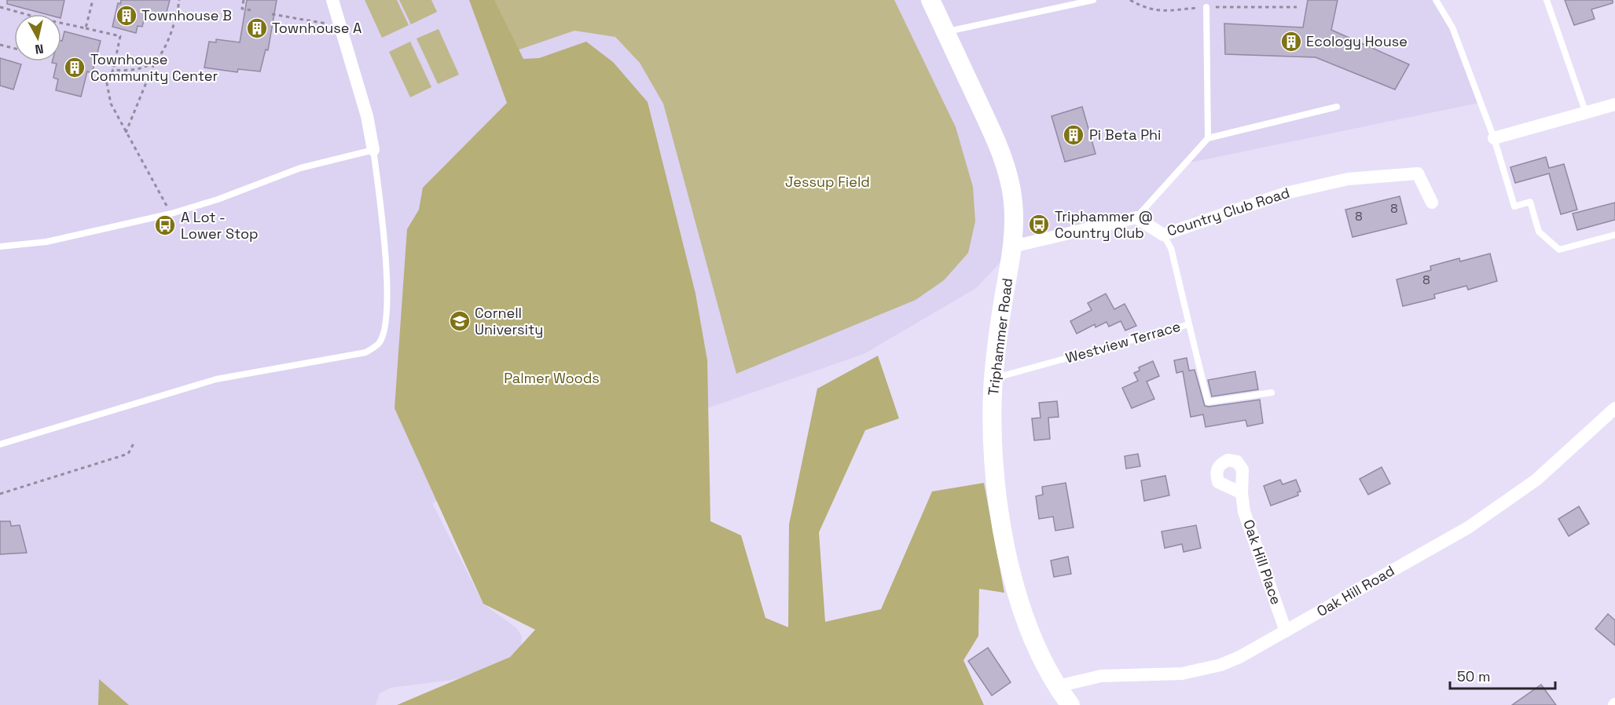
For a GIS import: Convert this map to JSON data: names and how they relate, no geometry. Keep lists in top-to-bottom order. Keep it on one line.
{"streets":{"street":["Country Club Road","Triphammer Road","Oak Hill Place","Oak Hill Road"],"lane":["Westview Terrace"]},"crossings":[["Country Club Road","Westview Terrace"],["Triphammer Road","Westview Terrace"],["Triphammer Road","Oak Hill Road"],["Oak Hill Place","Oak Hill Road"]],"parks":["Jessup Field","Palmer Woods"],"places":{"building":["Townhouse B","Townhouse A","Ecology House","Townhouse Community Center","Pi Beta Phi"],"bus stop":["Triphammer @ Country Club","A Lot - Lower Stop"],"school or university":["Cornell University"]},"house_numbers":["8","8","8"],"scale_bar":"50 m","north":"bottom"}
